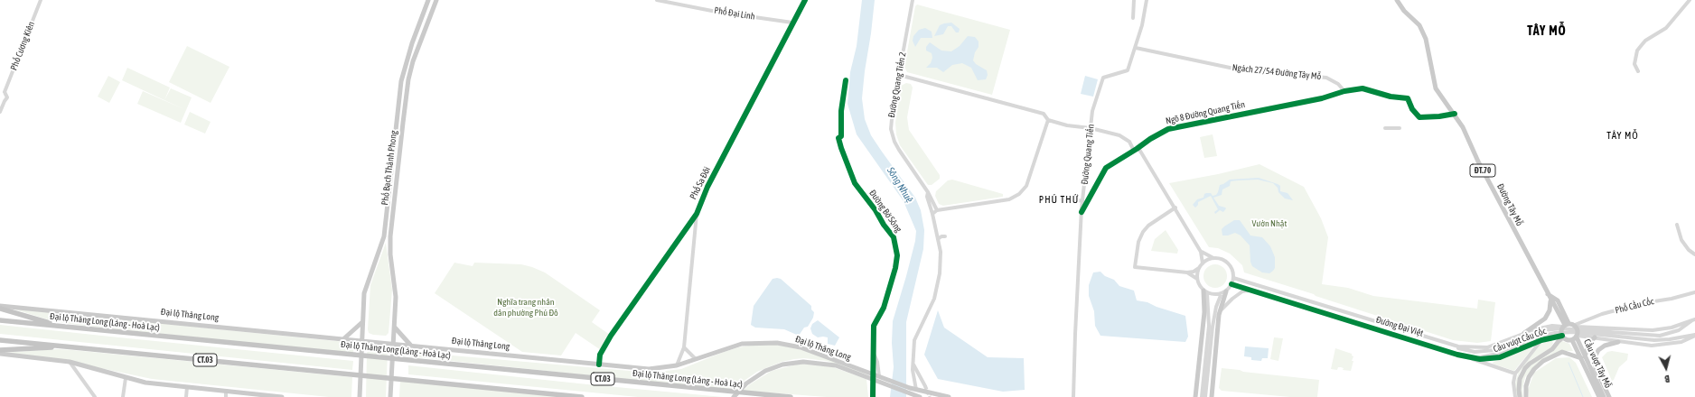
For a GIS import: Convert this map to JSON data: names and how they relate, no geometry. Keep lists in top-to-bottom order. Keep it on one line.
{"streets":{"highway":["Đại lộ Thăng Long (Láng - Hoà Lạc)","CT.03"],"main road":["Phố Bạch Thành Phong","ĐT.70","Đường Tây Mỗ","Đại lộ Thăng Long","Cầu vượt Tây Mỗ"],"street":["Phố Đại Linh","Phố Cương Kiên","Ngách 27/54 Đường Tây Mỗ","Đường Quang Tiến 2","Ngõ 8 Đường Quang Tiến","Đường Quang Tiến","Phố Sa Đôi","Đường Bờ Sông","Phố Cầu Cốc","Đường Đại Việt","Cầu vượt Cầu Cốc"]},"crossings":[["Phố Đại Linh","Phố Sa Đôi"],["Ngách 27/54 Đường Tây Mỗ","Ngõ 8 Đường Quang Tiến"],["Ngách 27/54 Đường Tây Mỗ","Đường Quang Tiến"],["Đường Quang Tiến 2","Đại lộ Thăng Long"],["Ngõ 8 Đường Quang Tiến","Đường Quang Tiến"],["Ngõ 8 Đường Quang Tiến","Đường Tây Mỗ"],["Phố Bạch Thành Phong","Đại lộ Thăng Long"],["Phố Sa Đôi","Đại lộ Thăng Long"],["Đường Tây Mỗ","Phố Cầu Cốc"],["Đường Tây Mỗ","Đường Đại Việt"],["Đường Tây Mỗ","Cầu vượt Tây Mỗ"],["Đường Bờ Sông","Đại lộ Thăng Long"],["Phố Cầu Cốc","Đường Đại Việt"],["Phố Cầu Cốc","Cầu vượt Tây Mỗ"],["Đường Đại Việt","Cầu vượt Cầu Cốc"],["Đường Đại Việt","Cầu vượt Tây Mỗ"]],"districts":["TÂY MỖ","TÂY MỖ","PHÚ THỨ"],"water":["Sông Nhuệ"],"parks":["Vườn Nhật","Nghĩa trang nhân dân phường Phú Đô"],"north":"bottom"}
